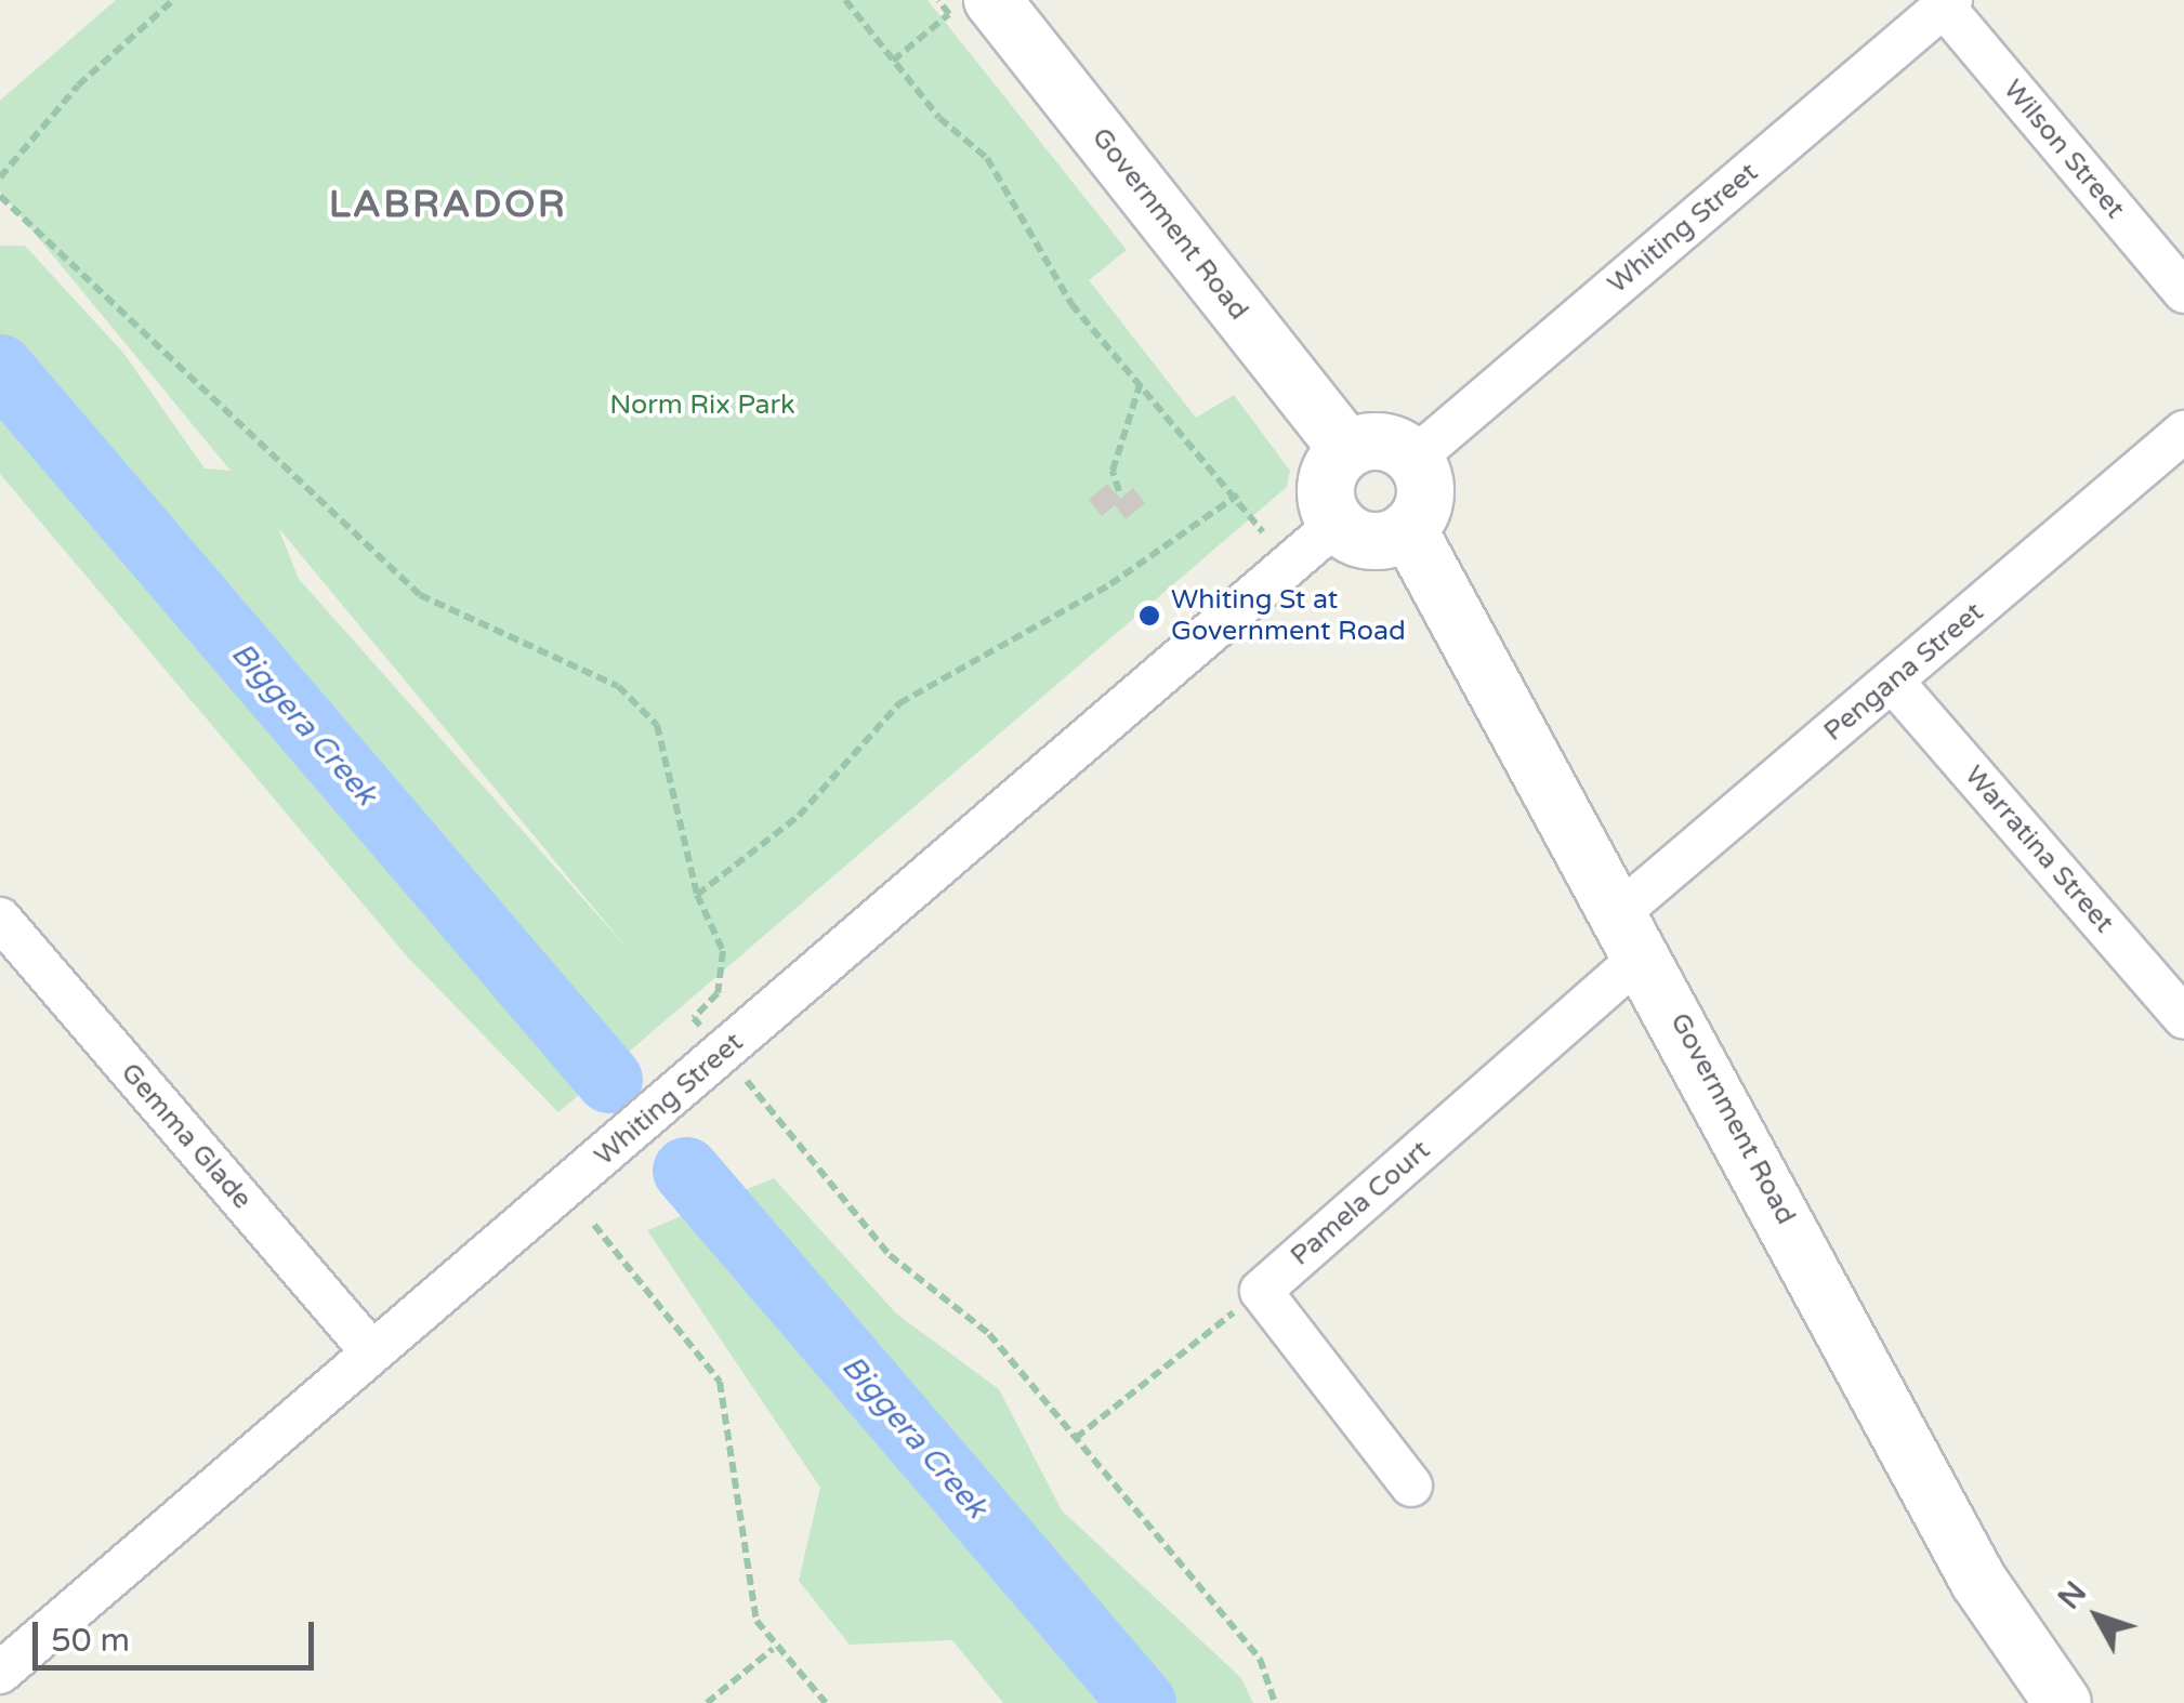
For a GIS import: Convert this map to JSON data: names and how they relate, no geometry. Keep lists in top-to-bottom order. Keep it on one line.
{"streets":{"main road":["Government Road"],"street":["Wilson Street","Whiting Street","Pengana Street","Warratina Street","Gemma Glade","Pamela Court"]},"crossings":[["Wilson Street","Whiting Street"],["Government Road","Whiting Street"],["Government Road","Pengana Street"],["Government Road","Pamela Court"],["Whiting Street","Gemma Glade"],["Pengana Street","Warratina Street"],["Pengana Street","Pamela Court"]],"districts":["LABRADOR"],"water":["Biggera Creek"],"parks":["Norm Rix Park"],"places":["Whiting St at Government Road"],"scale_bar":"50 m","north":"top left"}
